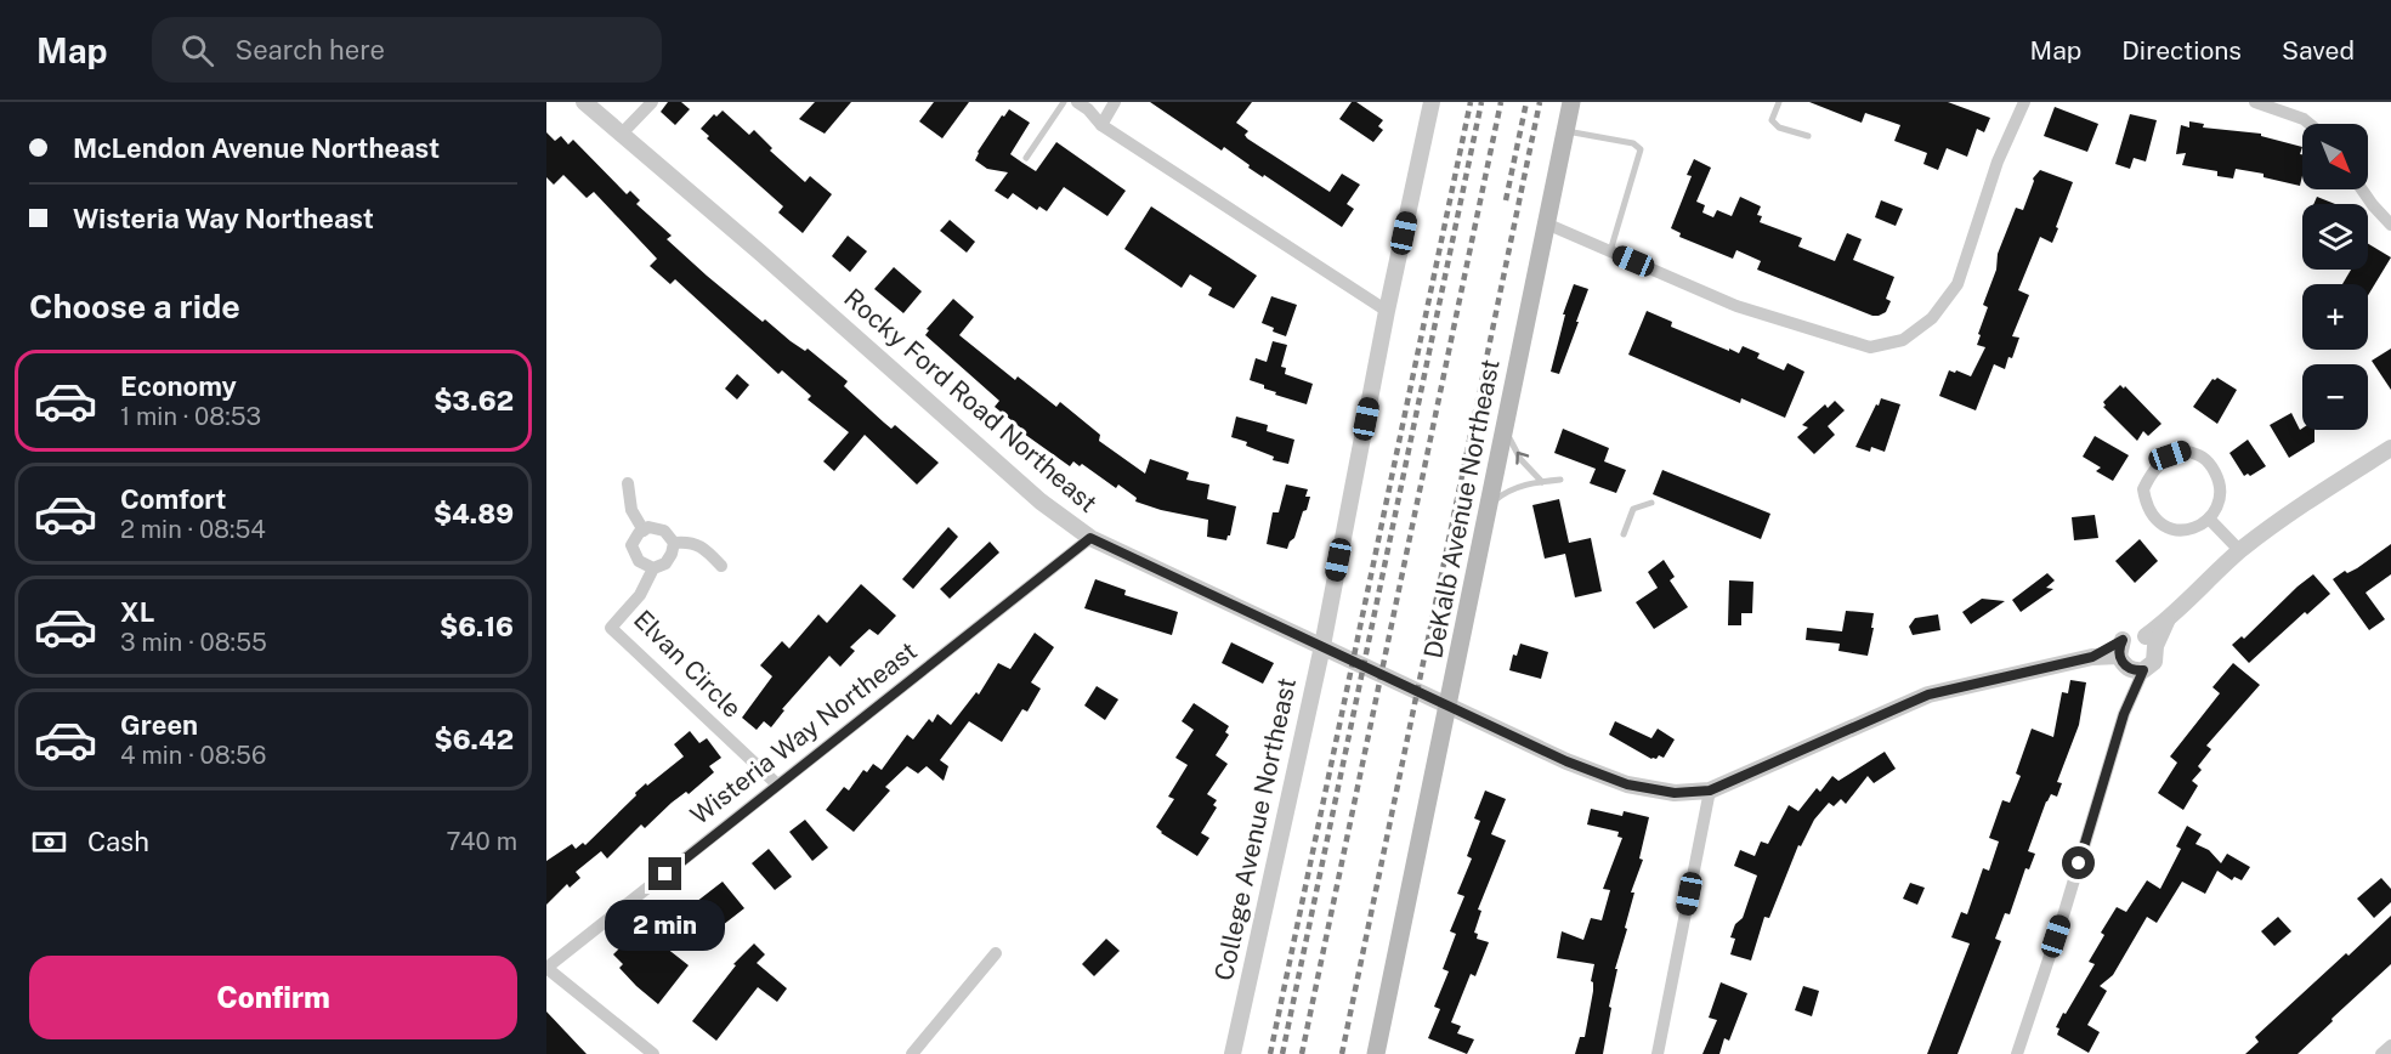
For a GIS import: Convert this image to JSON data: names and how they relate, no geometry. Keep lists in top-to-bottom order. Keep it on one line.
{"streets":{"main road":["DeKalb Avenue Northeast"],"street":["Rocky Ford Road Northeast","Elvan Circle","Wisteria Way Northeast","College Avenue Northeast"]},"crossings":[["Rocky Ford Road Northeast","DeKalb Avenue Northeast"],["Rocky Ford Road Northeast","Wisteria Way Northeast"],["Rocky Ford Road Northeast","College Avenue Northeast"],["Elvan Circle","Wisteria Way Northeast"]],"north":"bottom right","page":{"header":"Map","search":"Search here","nav":["Map","Directions","Saved"],"banner":["McLendon Avenue Northeast","Wisteria Way Northeast"],"map_buttons":["+","−"],"heading":"Choose a ride","list":[{"name":"Economy","note":"1 min · 08:53","value":"$3.62"},{"name":"Comfort","note":"2 min · 08:54","value":"$4.89"},{"name":"XL","note":"3 min · 08:55","value":"$6.16"},{"name":"Green","note":"4 min · 08:56","value":"$6.42"}],"pay":["Cash","740 m"],"bubble":"2 min","buttons":"Confirm"}}
